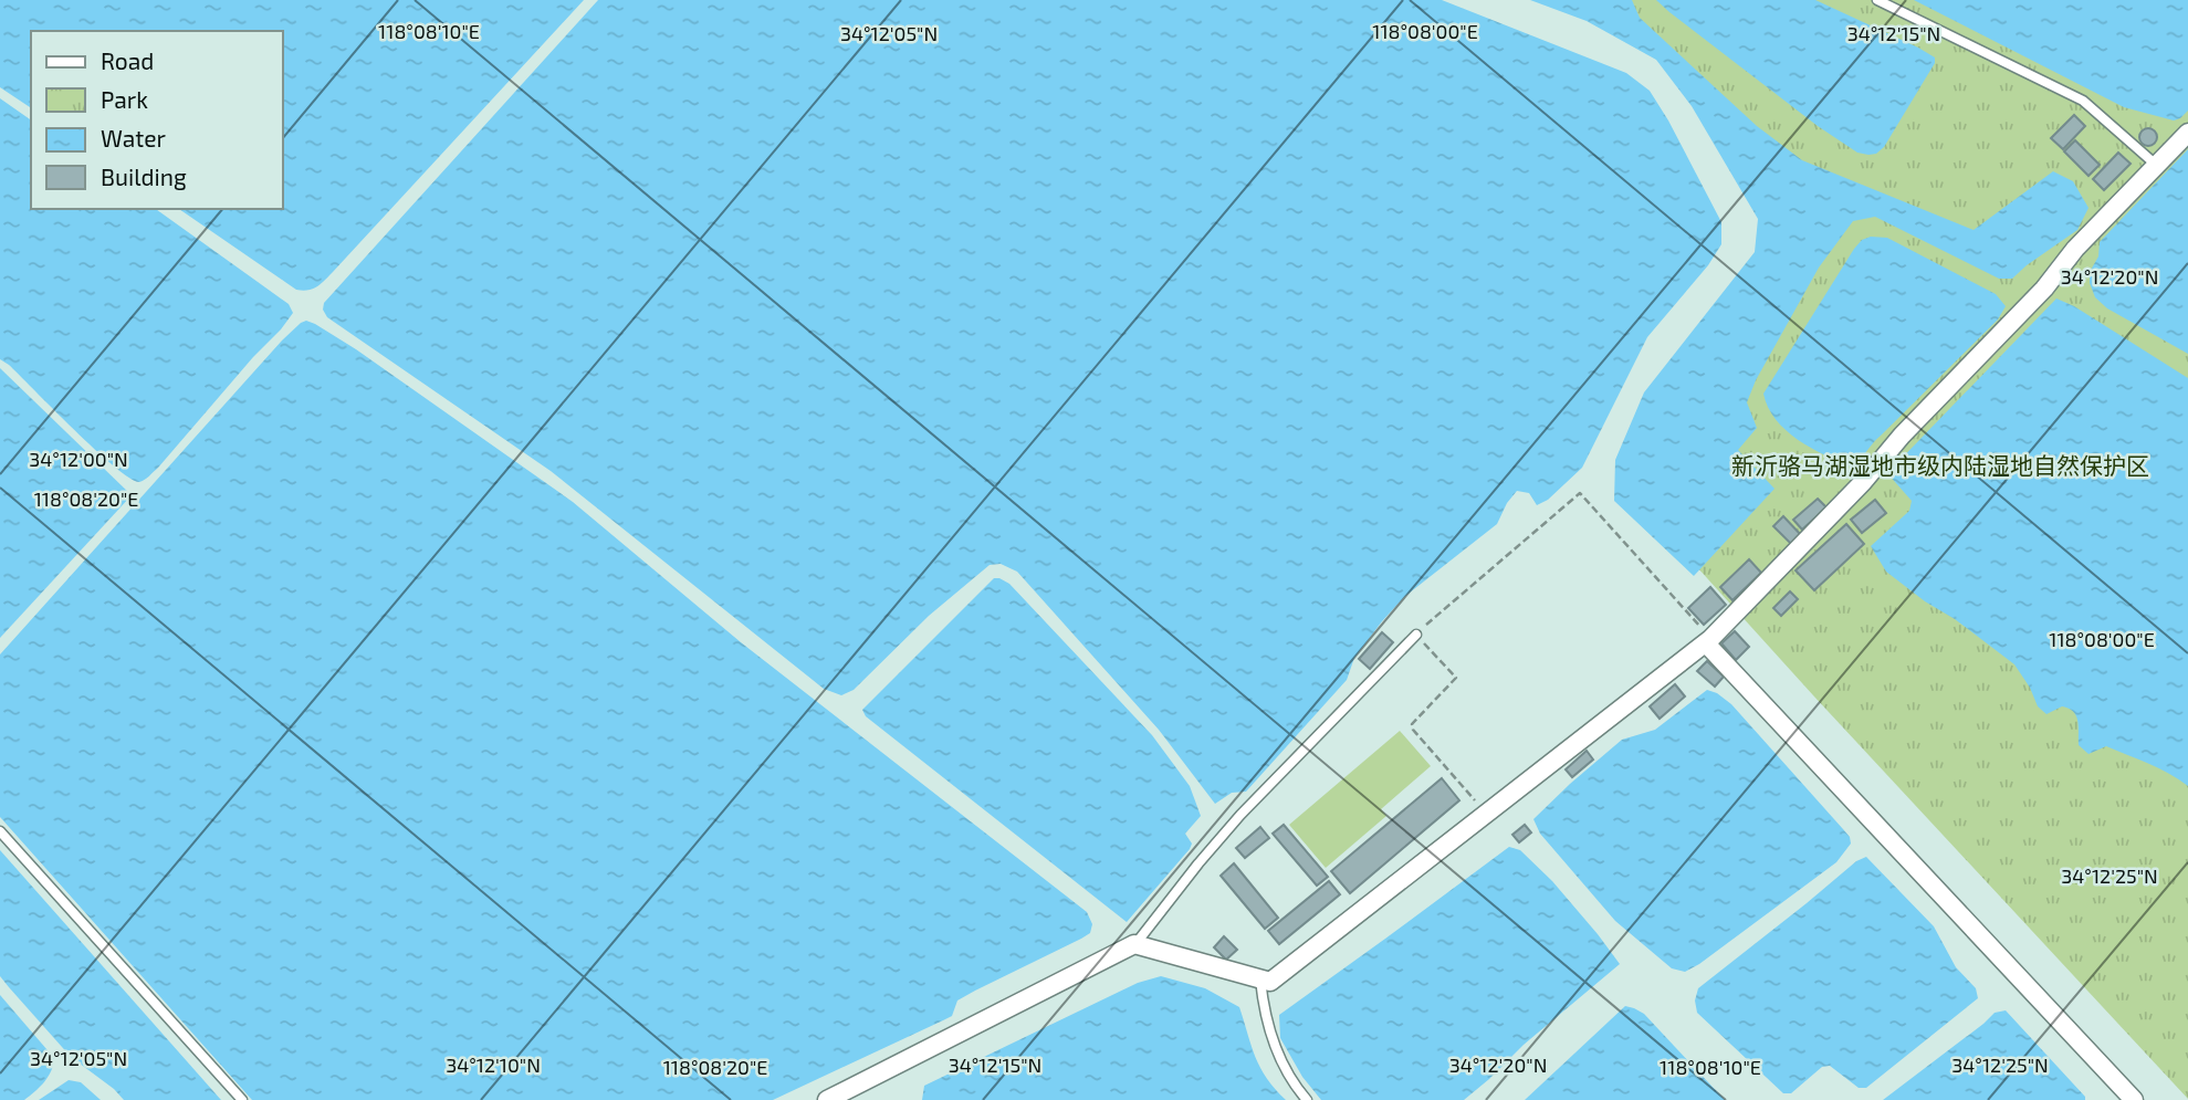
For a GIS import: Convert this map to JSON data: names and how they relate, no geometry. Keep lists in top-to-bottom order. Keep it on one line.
{"parks":["新沂骆马湖湿地市级内陆湿地自然保护区"],"legend":["Road","Park","Water","Building"],"coordinates":["118°08'10\"E","118°08'00\"E","34°12'05\"N","34°12'15\"N","34°12'20\"N","34°12'00\"N","118°08'20\"E","34°12'25\"N","34°12'10\"N"]}
